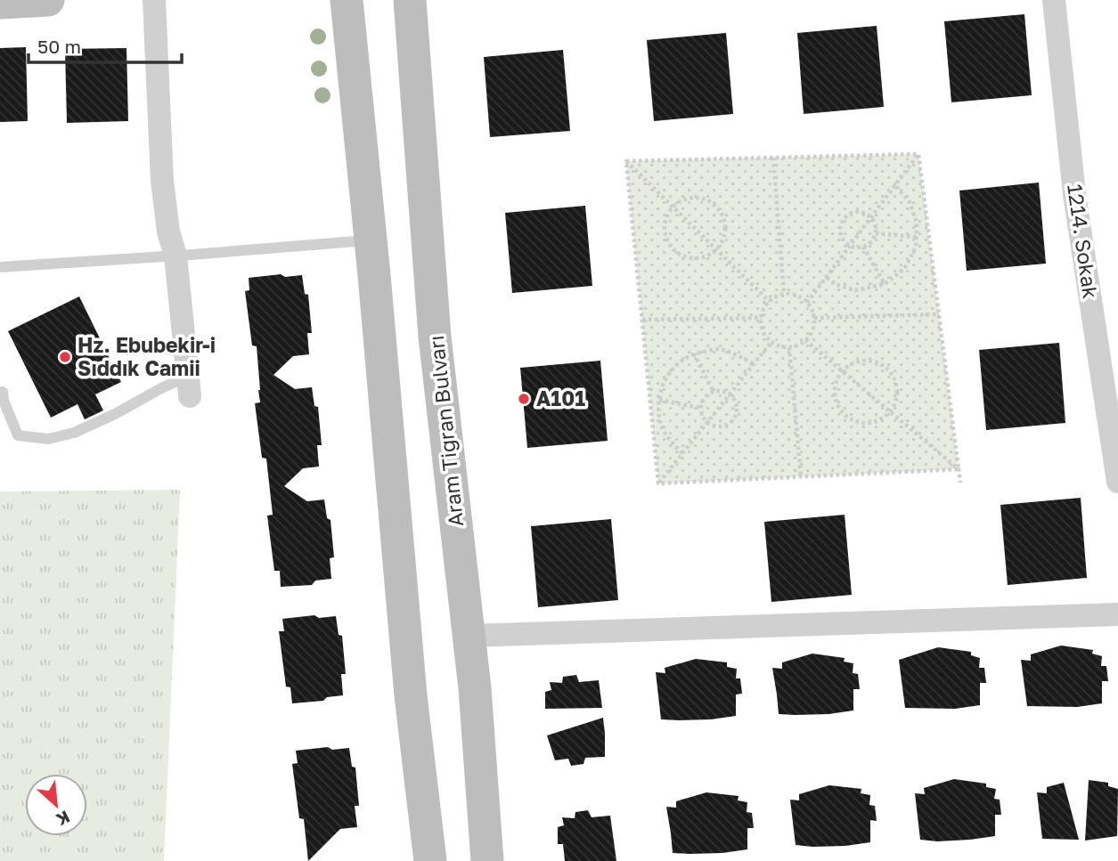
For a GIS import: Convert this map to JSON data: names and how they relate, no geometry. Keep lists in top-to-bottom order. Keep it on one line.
{"streets":{"main road":["Aram Tigran Bulvarı"],"street":["1214. Sokak"]},"places":["Hz. Ebubekir-i Sıddık Camii","A101"],"scale_bar":"50 m","north":"bottom right"}
